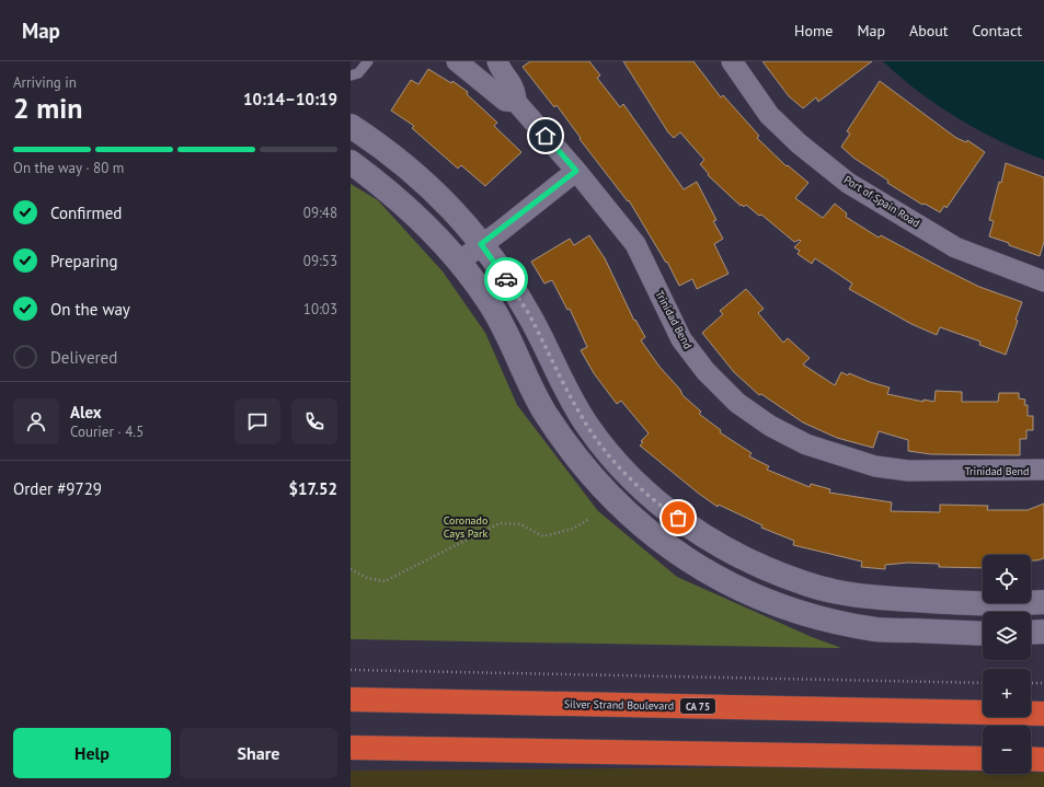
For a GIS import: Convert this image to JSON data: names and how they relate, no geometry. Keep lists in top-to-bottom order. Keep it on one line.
{"streets":{"highway":["Silver Strand Boulevard","CA 75"],"street":["Port of Spain Road","Trinidad Bend"]},"parks":["Coronado Cays Park"],"page":{"header":"Map","nav":["Home","Map","About","Contact"],"heading":["2 min","Arriving in","10:14–10:19"],"panel":["Alex","Courier · 4.5","Order #9729","$17.52"],"bar":"On the way · 80 m","list":[["Confirmed","09:48"],["Preparing","09:53"],["On the way","10:03"],"Delivered"],"map_buttons":["+","−"],"buttons":["Help","Share"]}}
